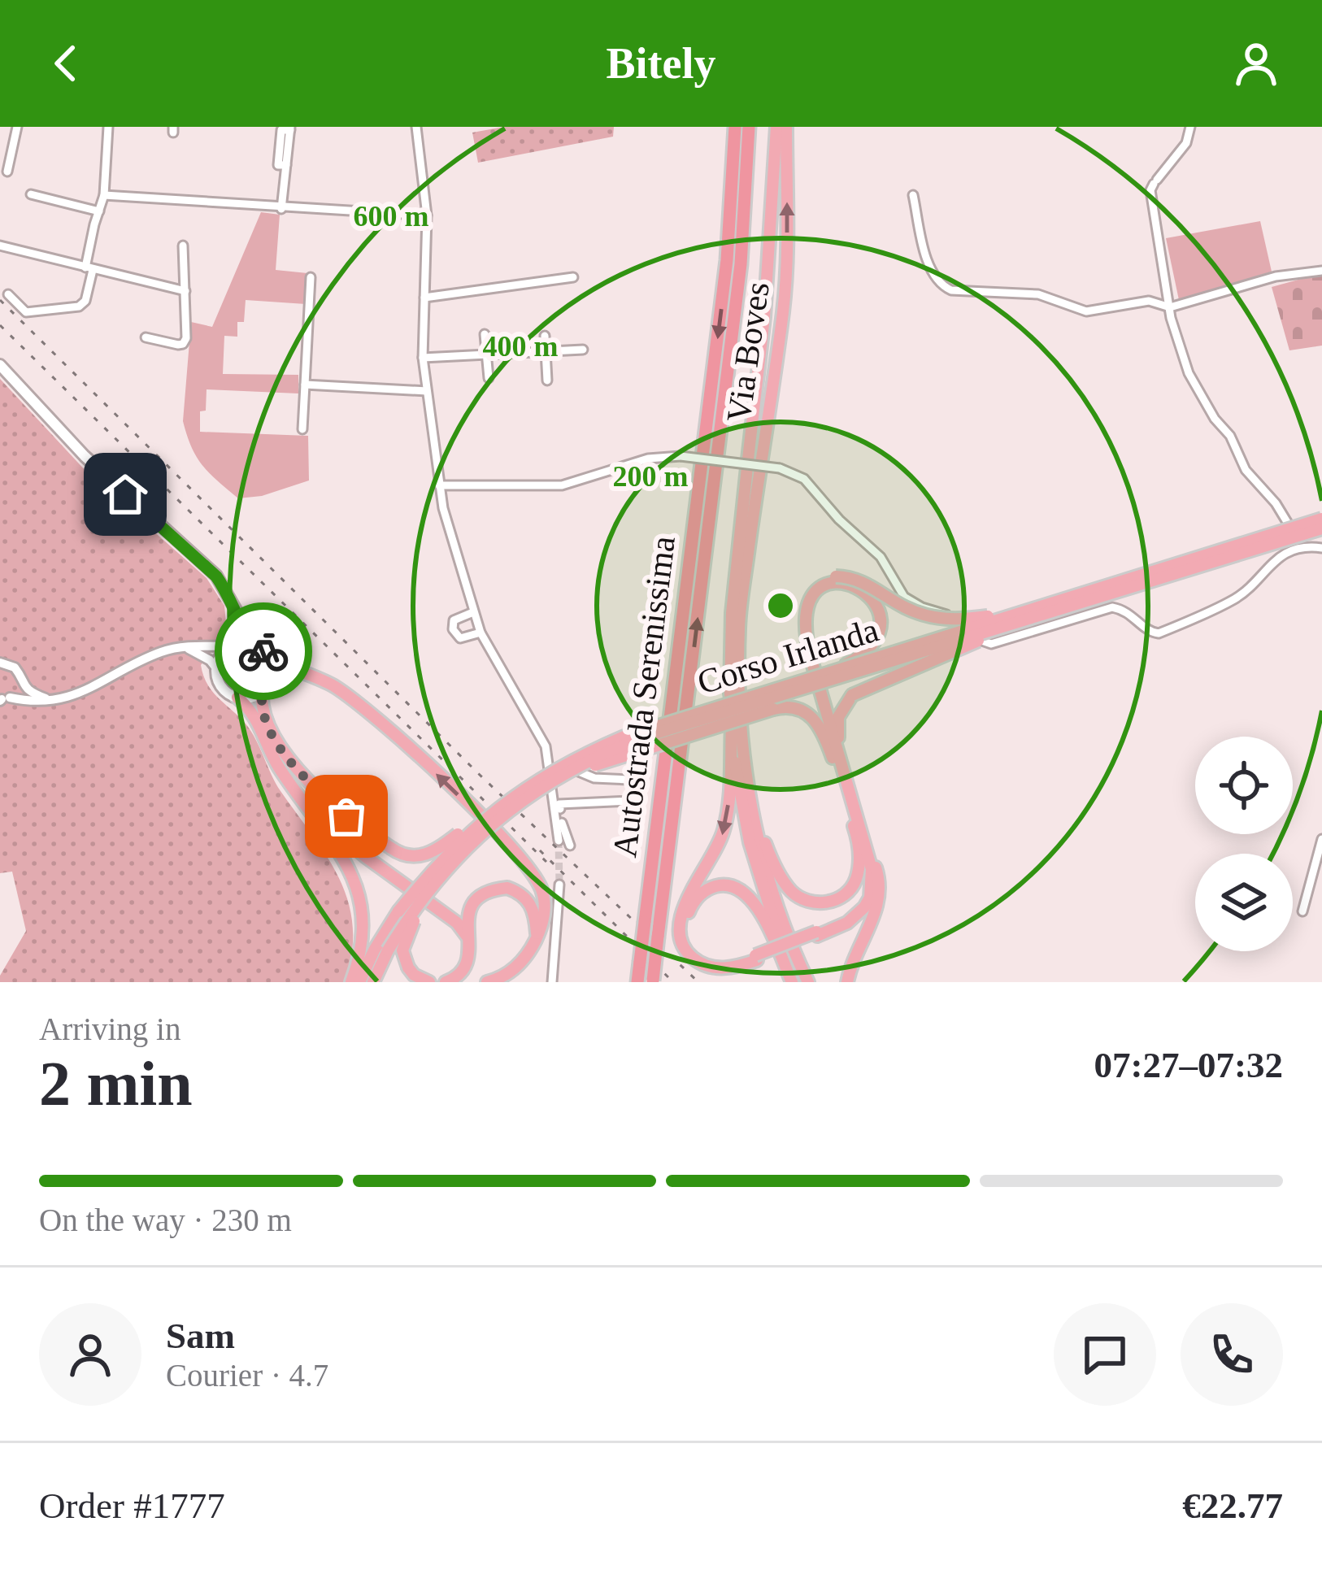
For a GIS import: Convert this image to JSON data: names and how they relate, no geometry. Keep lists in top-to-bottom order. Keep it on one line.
{"streets":{"highway":["Via Boves","Corso Irlanda","Autostrada Serenissima"]},"page":{"header":"Bitely","heading":["2 min","Arriving in","07:27–07:32"],"panel":["Sam","Courier · 4.7","Order #1777","€22.77"],"bar":"On the way · 230 m"},"rings":["600 m","400 m","200 m"]}
